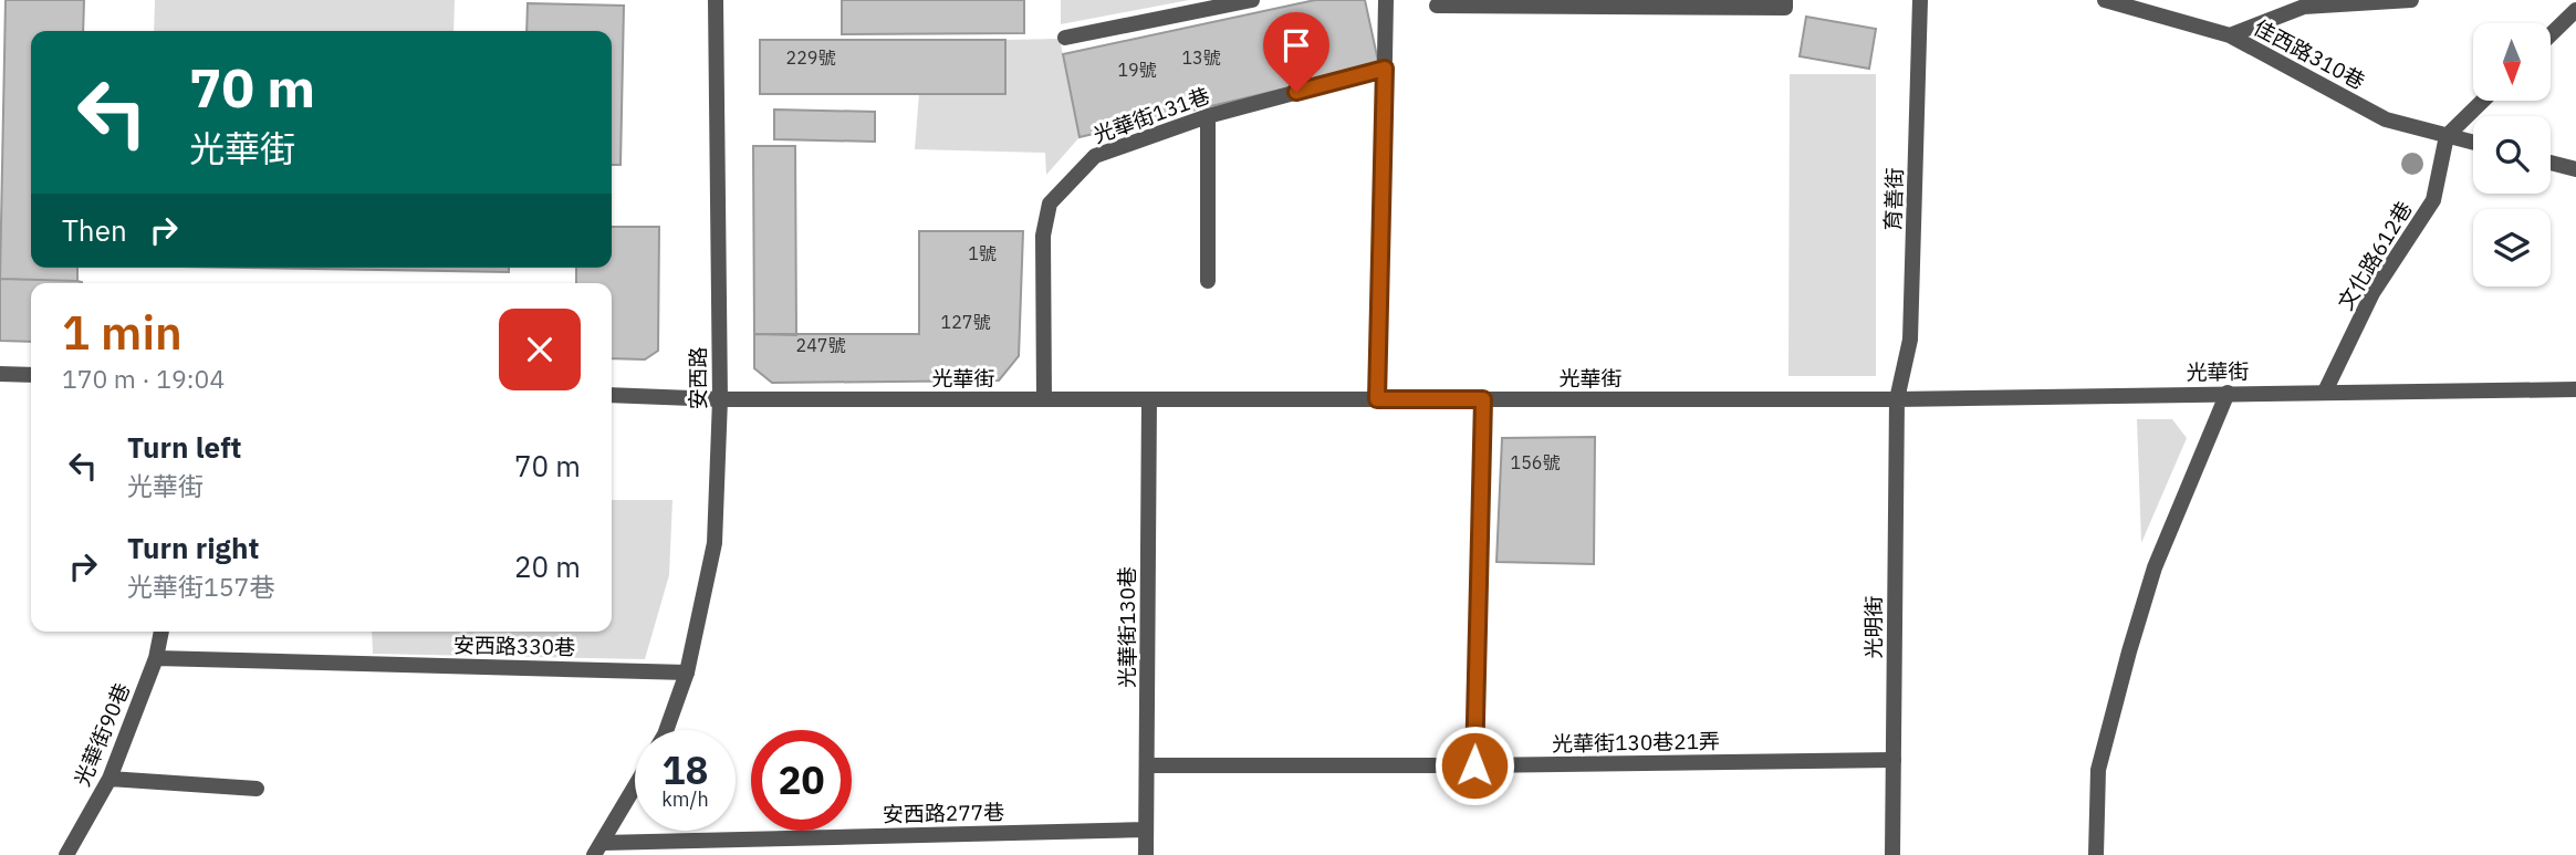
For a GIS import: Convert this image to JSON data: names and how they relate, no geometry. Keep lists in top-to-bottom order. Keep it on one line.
{"streets":{"street":["佳西路310巷","光華街131巷","育善街","文化路612巷","光華街","安西路","光華街130巷","光明街","安西路330巷","光華街90巷","光華街130巷21弄","安西路277巷"]},"crossings":[["佳西路310巷","文化路612巷"],["光華街131巷","光華街"],["育善街","光華街"],["育善街","光明街"],["文化路612巷","光華街"],["光華街","安西路"],["光華街","光華街130巷"],["光華街","光明街"],["安西路","安西路330巷"],["光華街130巷","光華街130巷21弄"],["光華街130巷","安西路277巷"],["光明街","光華街130巷21弄"],["安西路330巷","光華街90巷"]],"house_numbers":["229號","13號","19號","1號","127號","247號","156號"],"north":"bottom","page":{"turn":["70 m","光華街"],"then":"Then","heading":["1 min","170 m · 19:04"],"list":[{"name":"Turn left","note":"光華街","value":"70 m"},{"name":"Turn right","note":"光華街157巷","value":"20 m"}],"speed":"18 km/h","limit":"20"}}
